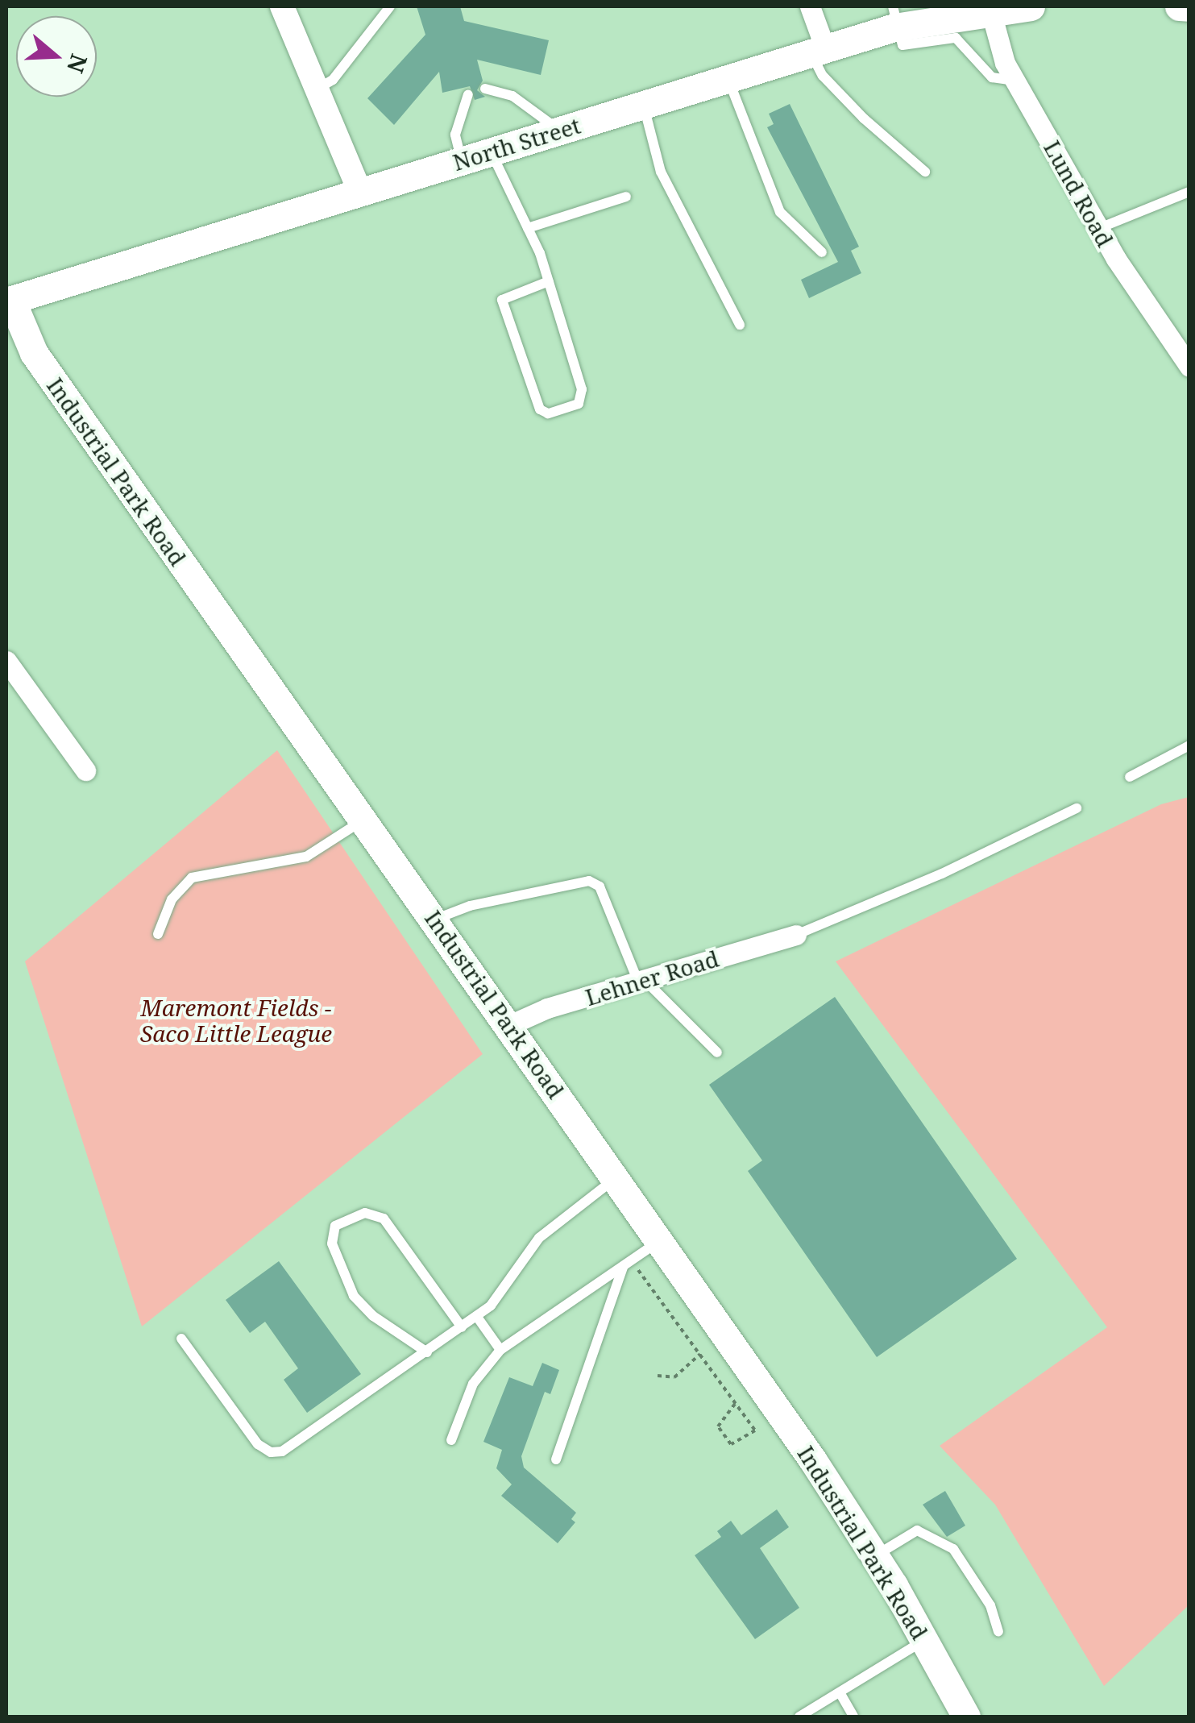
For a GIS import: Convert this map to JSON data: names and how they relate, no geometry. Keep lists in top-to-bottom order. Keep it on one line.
{"streets":{"main road":["North Street","Industrial Park Road"],"street":["Lund Road","Lehner Road"]},"crossings":[["North Street","Lund Road"],["North Street","Industrial Park Road"],["Industrial Park Road","Lehner Road"]],"parks":["Maremont Fields - Saco Little League"],"north":"right"}
